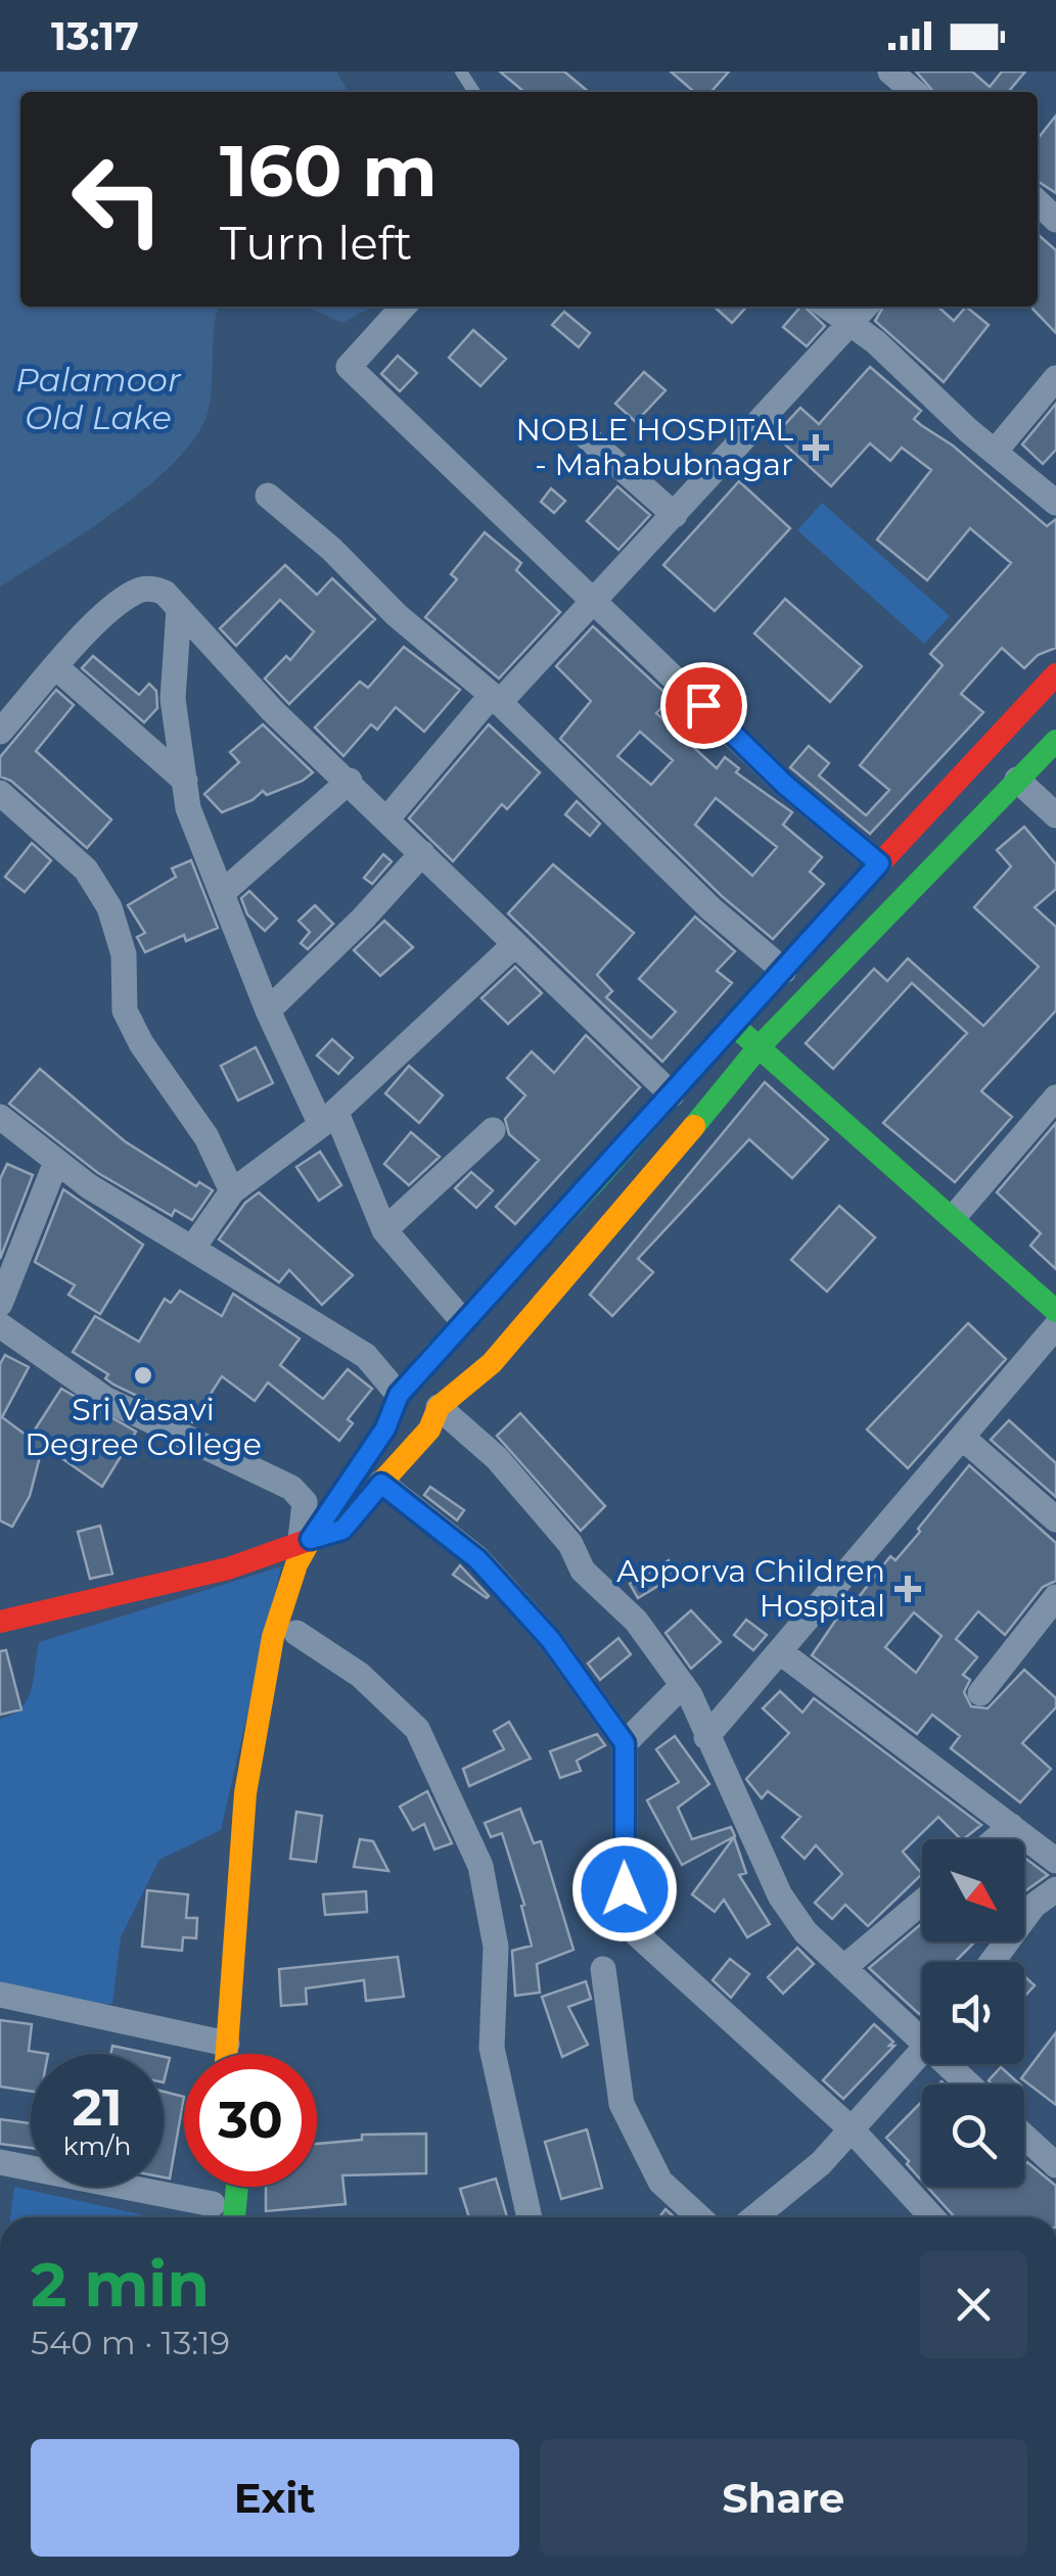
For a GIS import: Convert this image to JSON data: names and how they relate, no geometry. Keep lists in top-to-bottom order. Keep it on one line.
{"water":["Palamoor Old Lake"],"places":{"health":["NOBLE HOSPITAL - Mahabubnagar","Apporva Children Hospital"],"other":["Sri Vasavi Degree College"]},"north":"bottom right","page":{"status":"13:17","turn":["160 m","Turn left"],"speed":"21 km/h","limit":"30","heading":["2 min","540 m · 13:19"],"buttons":["Exit","Share"]}}
